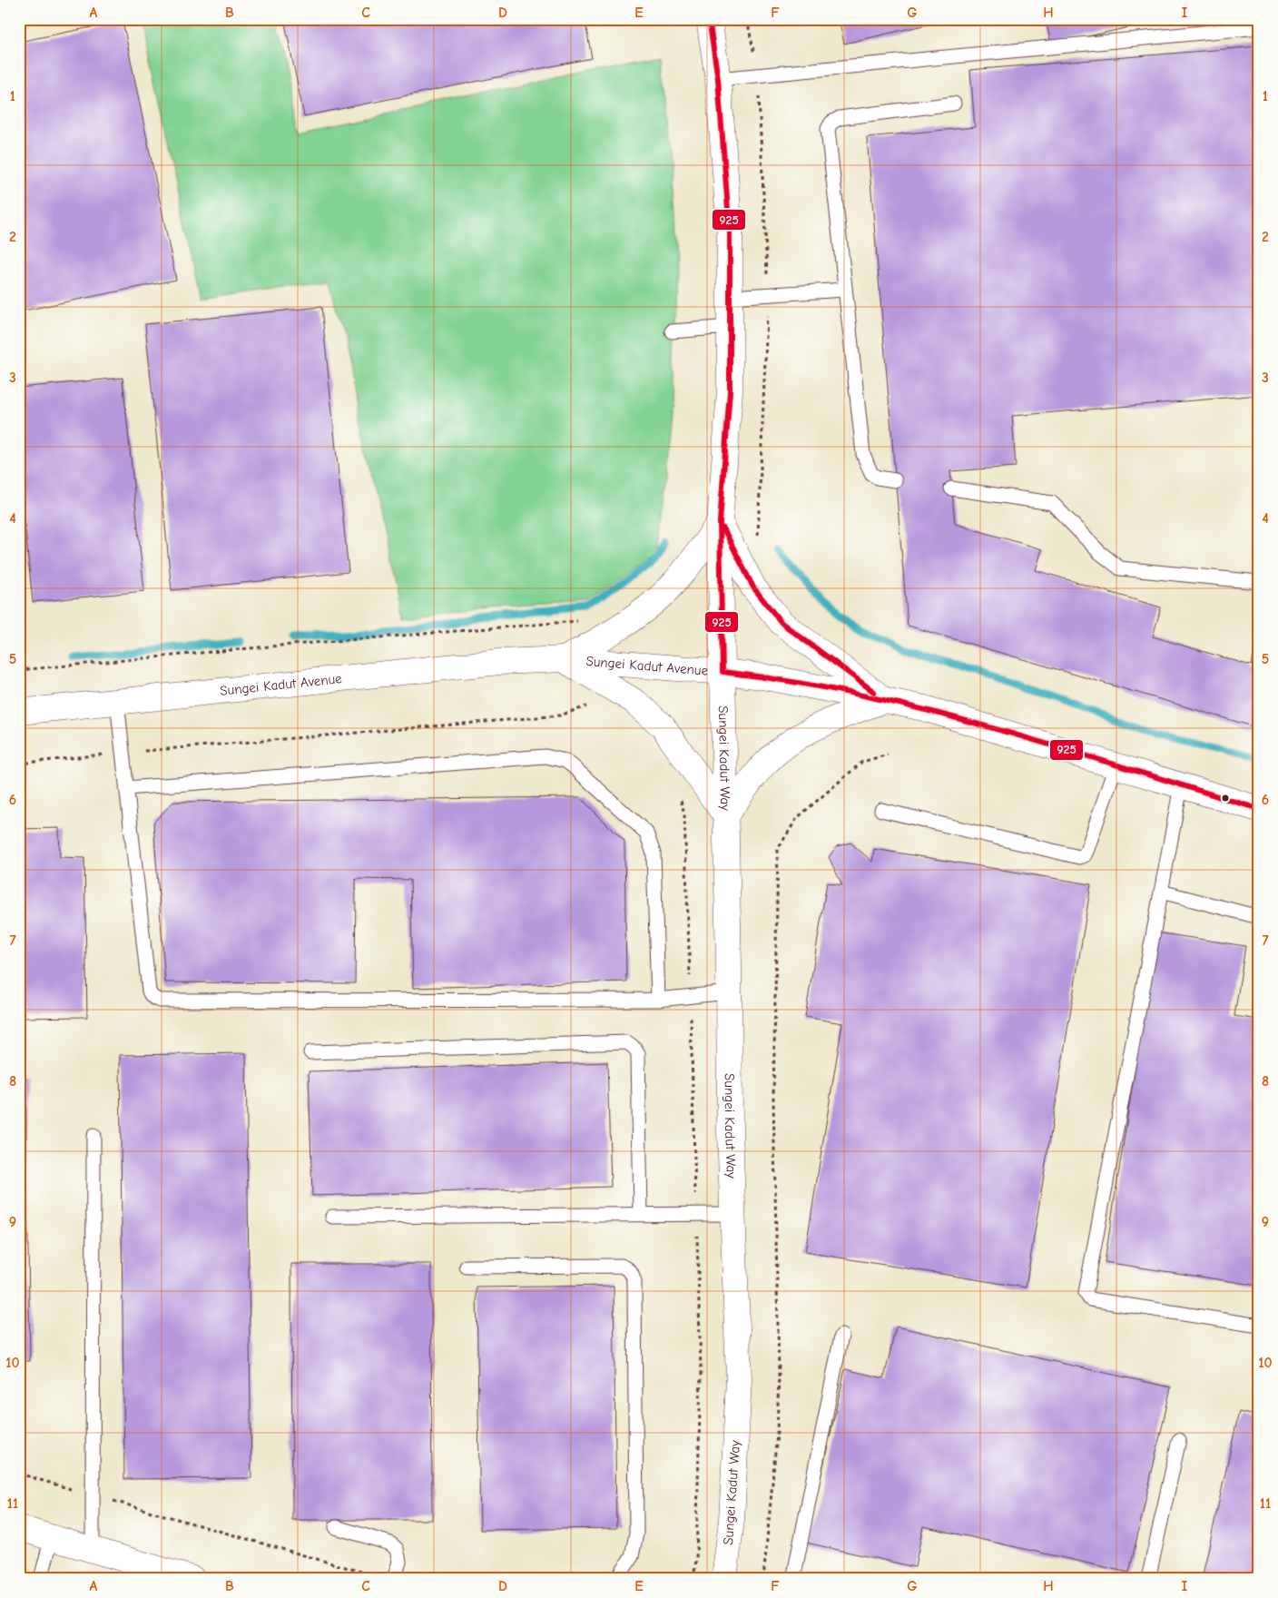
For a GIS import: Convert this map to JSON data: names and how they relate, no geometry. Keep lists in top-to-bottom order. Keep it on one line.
{"streets":{"street":["Sungei Kadut Avenue","Sungei Kadut Way"]},"crossings":[["Sungei Kadut Avenue","Sungei Kadut Way"]],"lines":["transit line 925"],"grid":{"columns":["A","B","C","D","E","F","G","H","I"],"rows":["1","2","3","4","5","6","7","8","9","10","11"]}}
